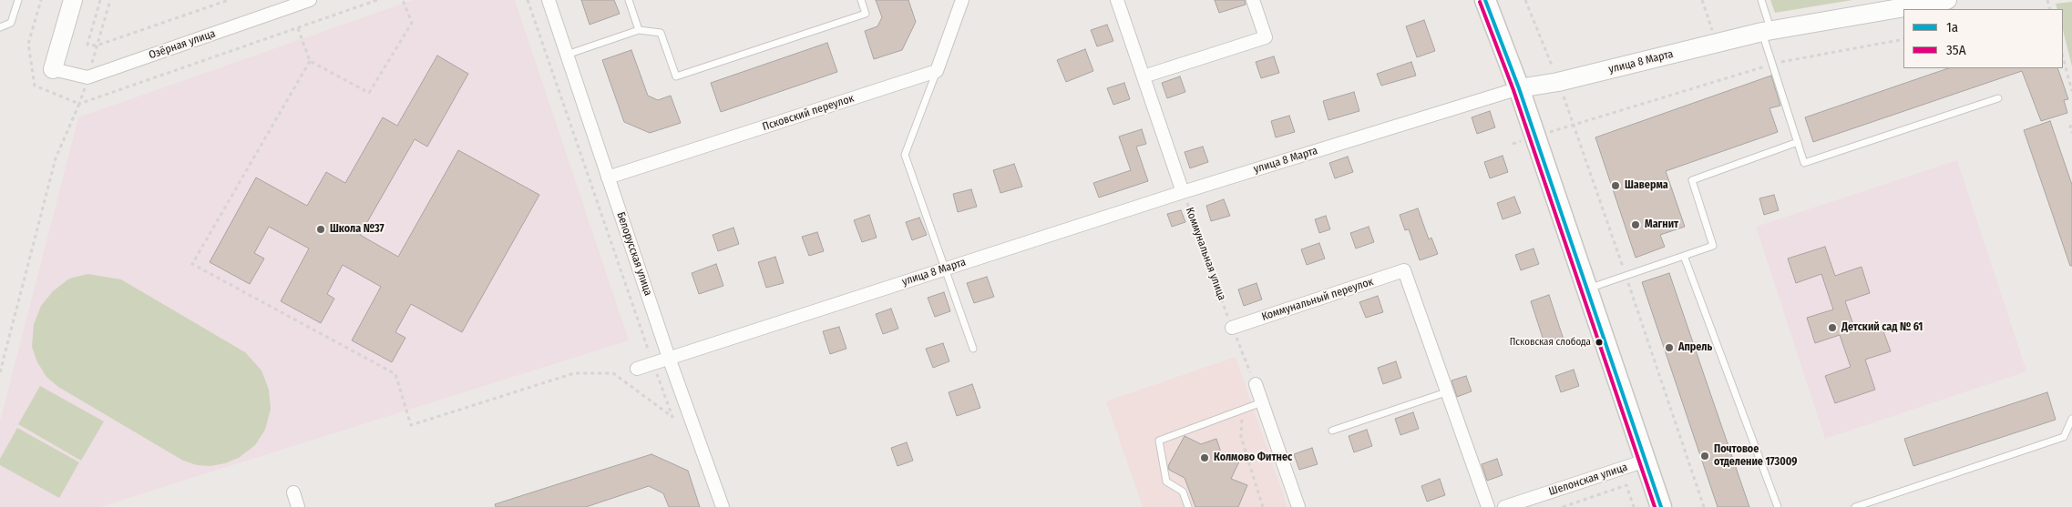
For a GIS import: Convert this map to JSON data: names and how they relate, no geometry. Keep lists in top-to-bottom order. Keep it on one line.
{"streets":{"main road":["улица 8 Марта"],"street":["Озёрная улица","Псковский переулок","Белорусская улица","Коммунальная улица","Коммунальный переулок","Шелонская улица"]},"crossings":[["улица 8 Марта","Белорусская улица"],["улица 8 Марта","Коммунальная улица"],["Псковский переулок","Белорусская улица"],["Коммунальная улица","Коммунальный переулок"]],"places":["Шаверма","Магнит","Школа №37","Детский сад № 61","Псковская слобода","Апрель","Почтовое отделение 173009","Колмово Фитнес"],"lines":["transit line 1a","transit line 35А"],"legend":["1a","35А"]}
